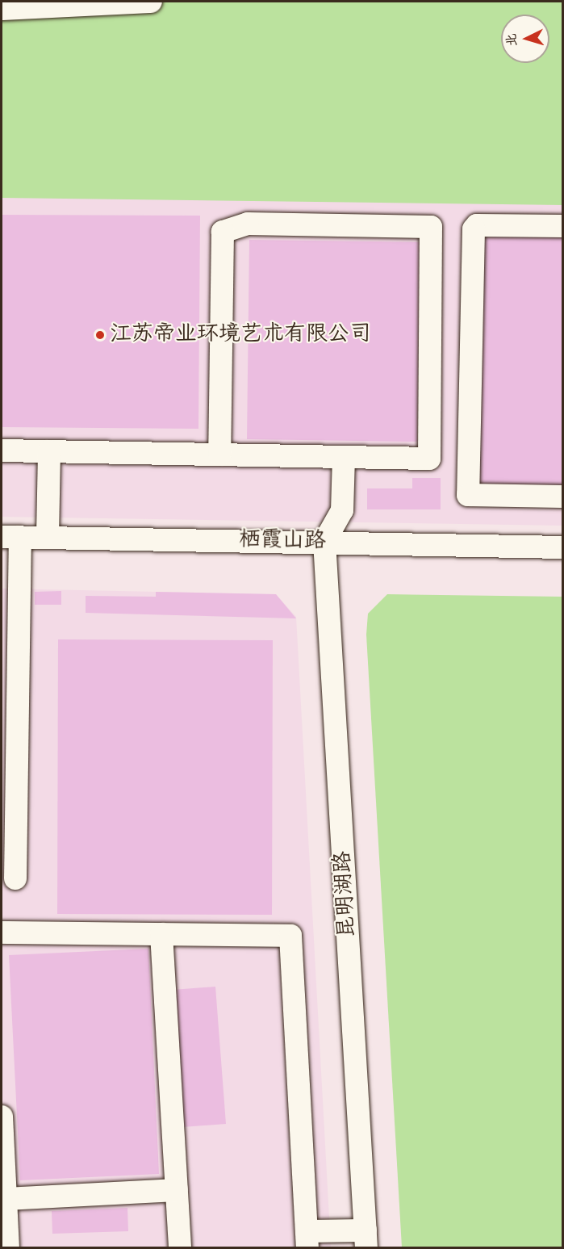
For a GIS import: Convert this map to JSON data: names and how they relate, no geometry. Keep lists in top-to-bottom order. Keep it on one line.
{"streets":{"street":["栖霞山路","昆明湖路"]},"crossings":[["栖霞山路","昆明湖路"]],"places":["江苏帝业环境艺术有限公司"],"north":"left"}
